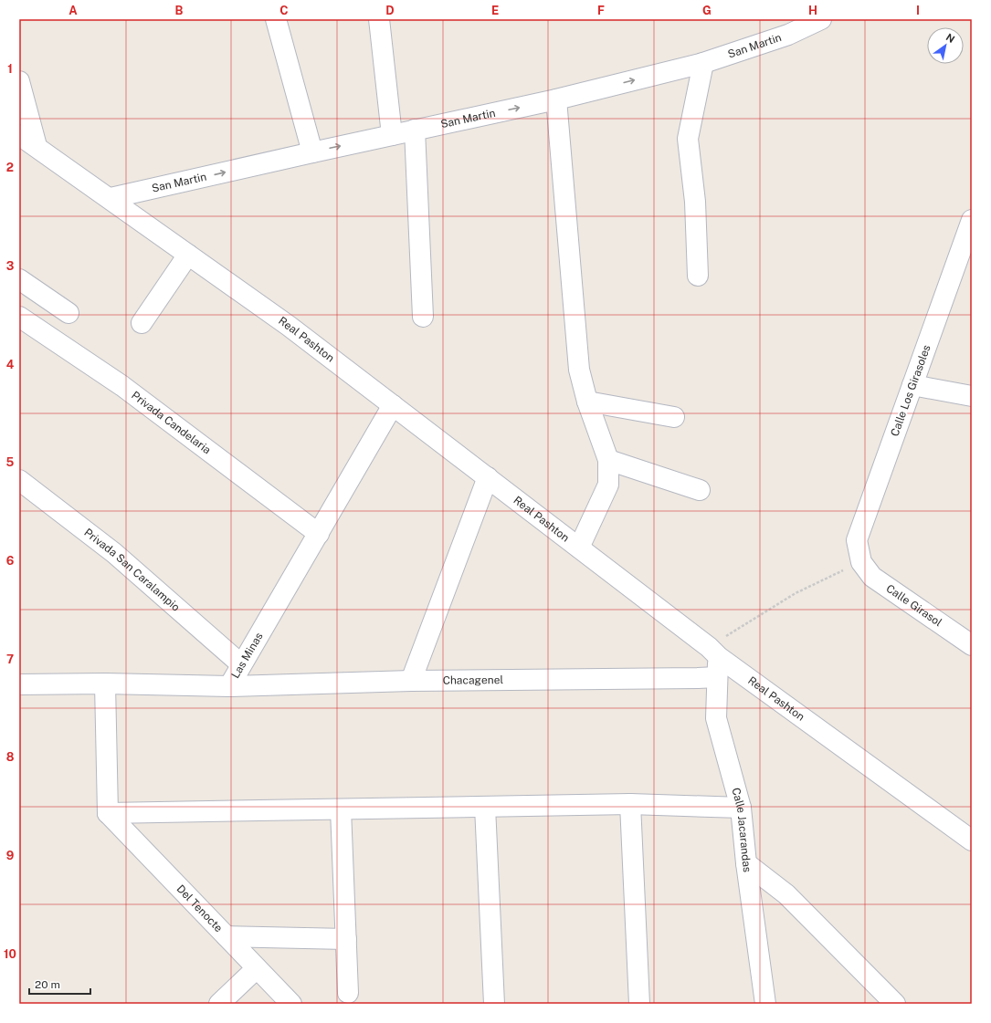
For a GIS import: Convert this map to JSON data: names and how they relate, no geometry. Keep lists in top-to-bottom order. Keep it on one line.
{"streets":{"street":["San Martin","Real Pashton","Calle Los Girasoles","Privada Candelaria","Privada San Caralampio","Calle Girasol","Las Minas","Chacagenel","Calle Jacarandas","Del Tenocte"]},"crossings":[["San Martin","Real Pashton"],["Real Pashton","Las Minas"],["Real Pashton","Calle Jacarandas"],["Calle Los Girasoles","Calle Girasol"],["Privada Candelaria","Las Minas"],["Privada San Caralampio","Las Minas"],["Las Minas","Chacagenel"],["Chacagenel","Calle Jacarandas"]],"one_way":["San Martin"],"scale_bar":"20 m","north":"top right","grid":{"columns":["A","B","C","D","E","F","G","H","I"],"rows":["1","2","3","4","5","6","7","8","9","10"]}}
